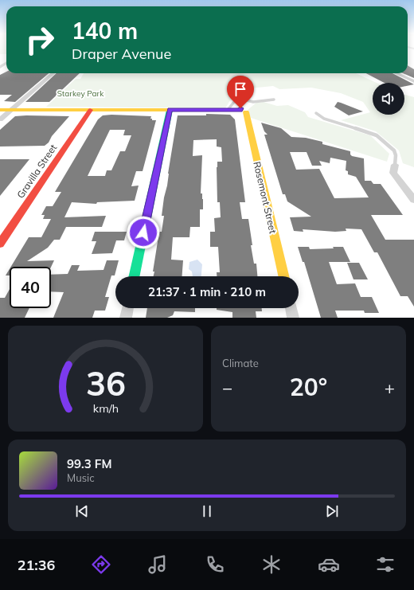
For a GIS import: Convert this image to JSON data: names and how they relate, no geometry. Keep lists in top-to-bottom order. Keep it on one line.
{"streets":{"street":["Gravilla Street","Rosemont Street"]},"parks":["Starkey Park"],"page":{"turn":["140 m","Draper Avenue"],"limit":"40","trip":"21:37 · 1 min · 210 m","tile":"Climate","heat":["−","20°","+"],"song":["99.3 FM","Music"],"tabs":"21:36","gauge":["36","km/h"]}}
